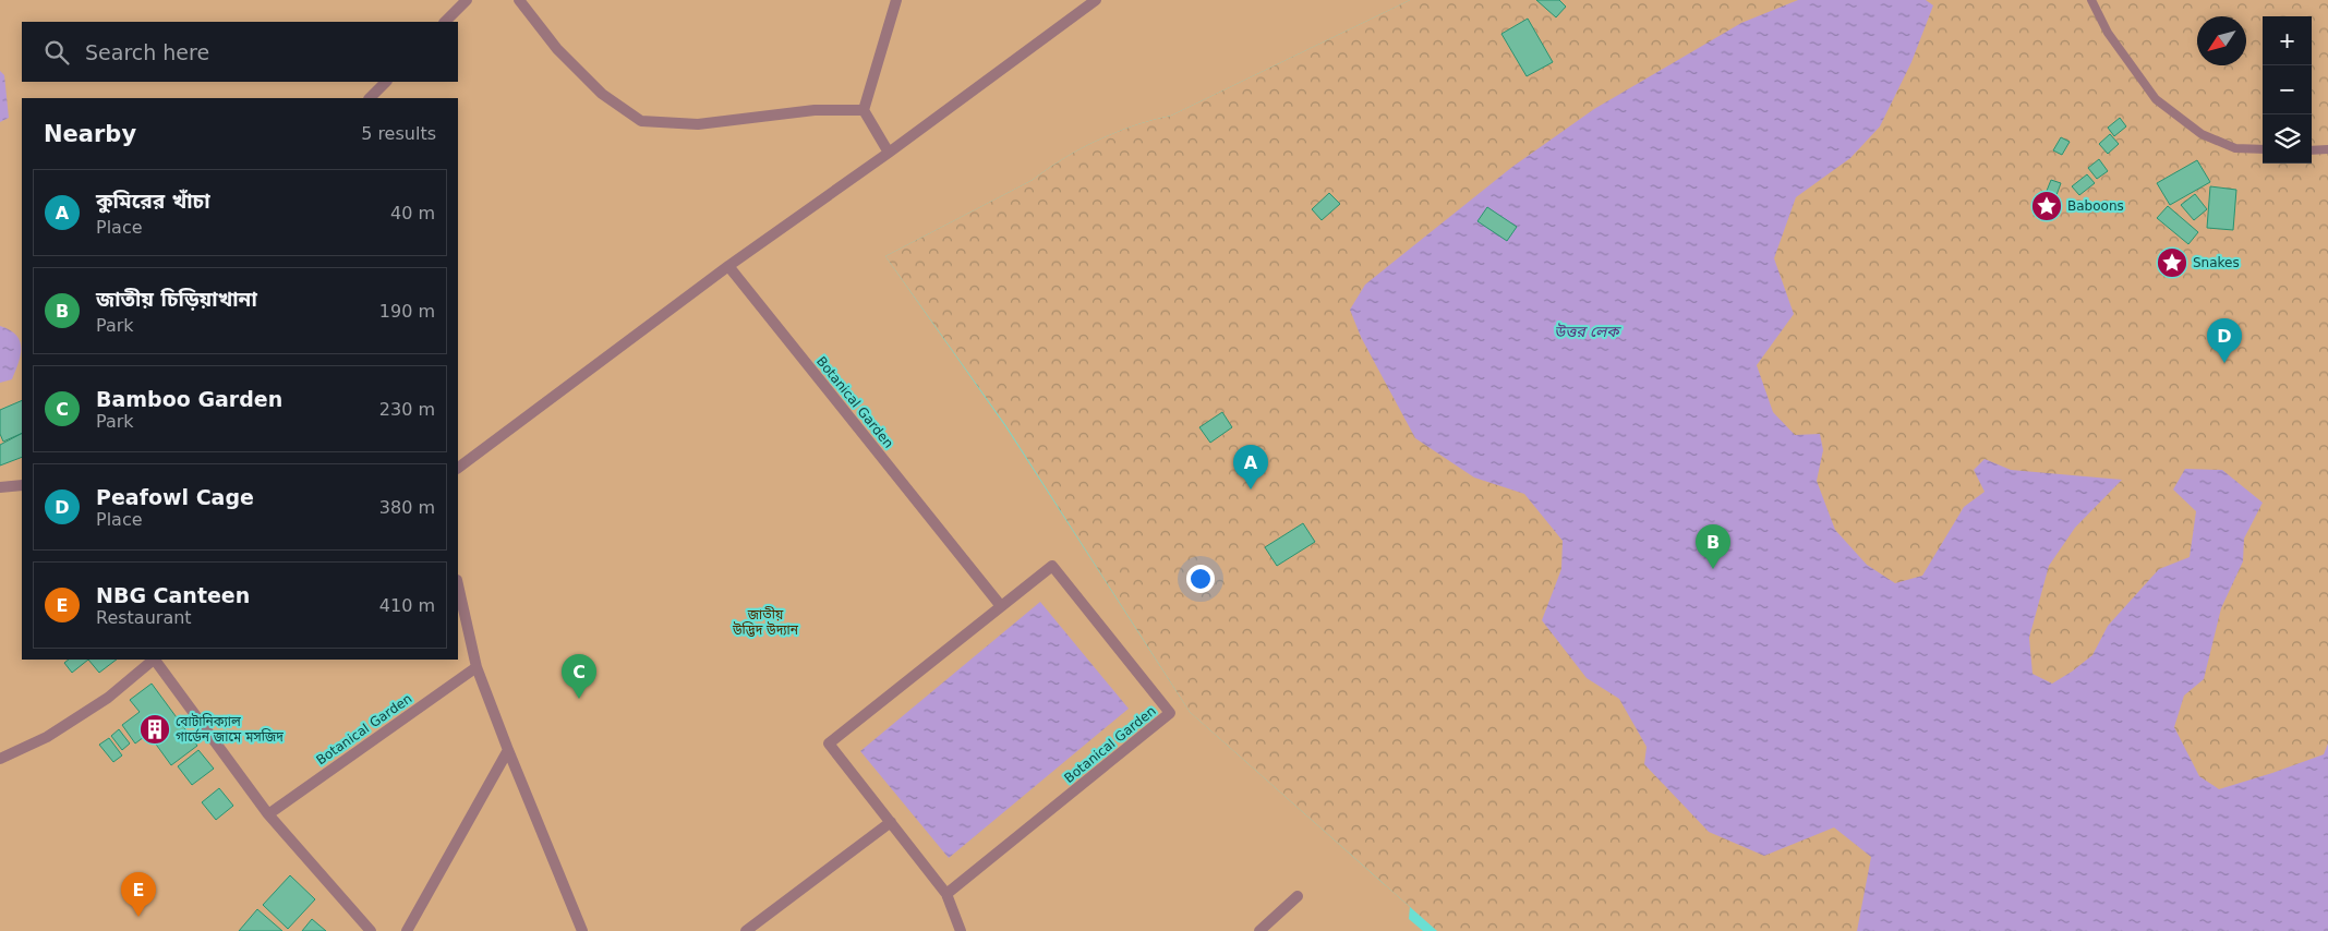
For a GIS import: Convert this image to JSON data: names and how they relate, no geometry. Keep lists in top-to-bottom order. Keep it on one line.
{"streets":{"street":["Botanical Garden"]},"water":["উত্তর লেক"],"parks":["জাতীয় উদ্ভিদ উদ্যান"],"places":{"place":["Baboons","Snakes"],"building":["বোটানিক্যাল গার্ডেন জামে মসজিদ"]},"north":"bottom left","page":{"map_buttons":["+","−"],"search":"Search here","heading":["Nearby","5 results"],"list":[{"mark":"A","name":"কুমিরের খাঁচা","note":"Place","value":"40 m"},{"mark":"B","name":"জাতীয় চিড়িয়াখানা","note":"Park","value":"190 m"},{"mark":"C","name":"Bamboo Garden","note":"Park","value":"230 m"},{"mark":"D","name":"Peafowl Cage","note":"Place","value":"380 m"},{"mark":"E","name":"NBG Canteen","note":"Restaurant","value":"410 m"}],"pins":["D","A","B","C","E"]}}
